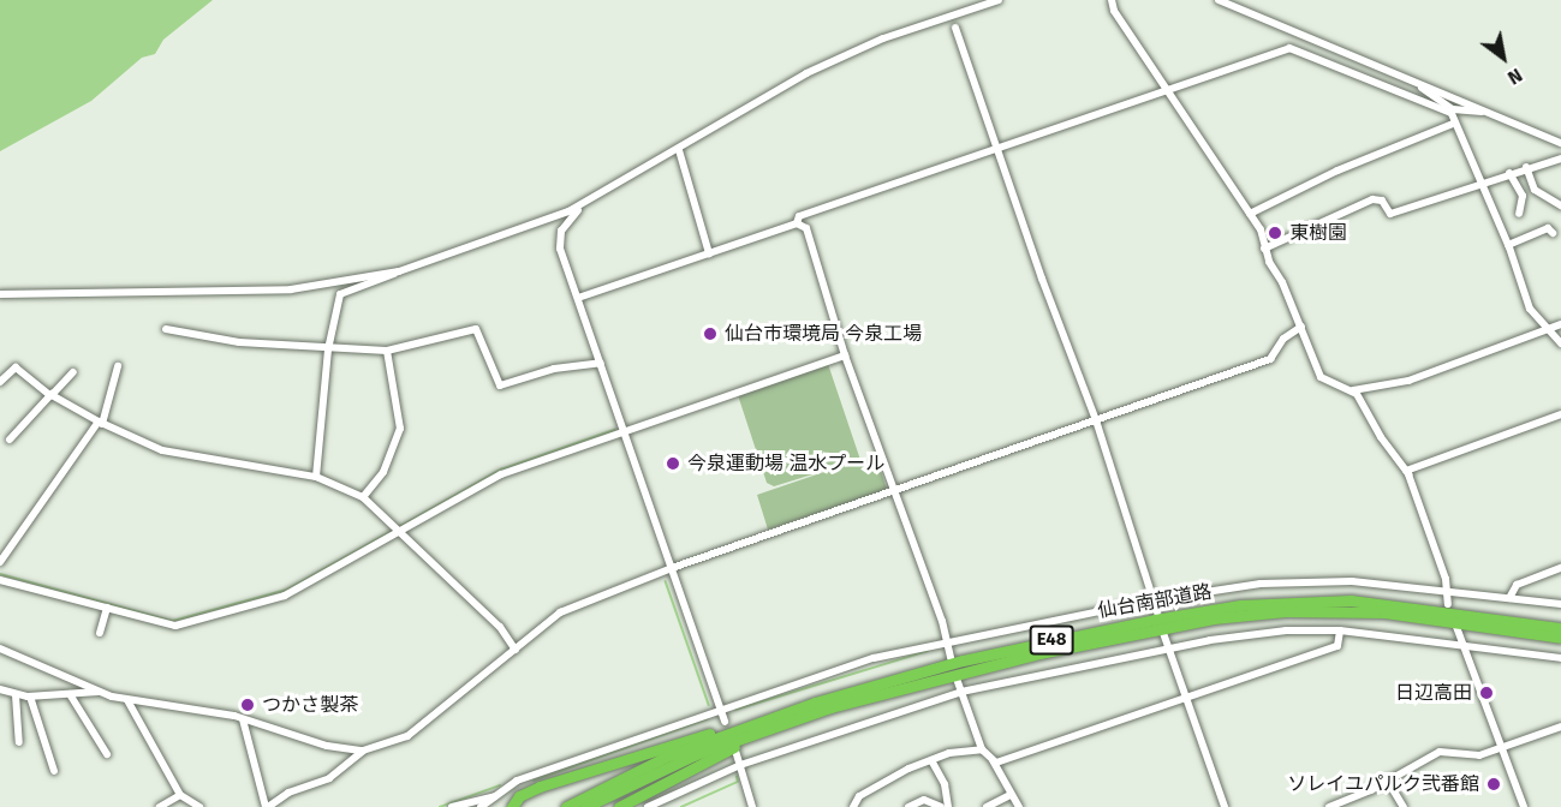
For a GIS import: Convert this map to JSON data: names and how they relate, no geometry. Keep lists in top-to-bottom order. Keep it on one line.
{"streets":{"highway":["仙台南部道路","E48"]},"places":["東樹園","仙台市環境局 今泉工場","今泉運動場 温水プール","日辺高田","つかさ製茶","ソレイユパルク弐番館"],"north":"bottom right"}
